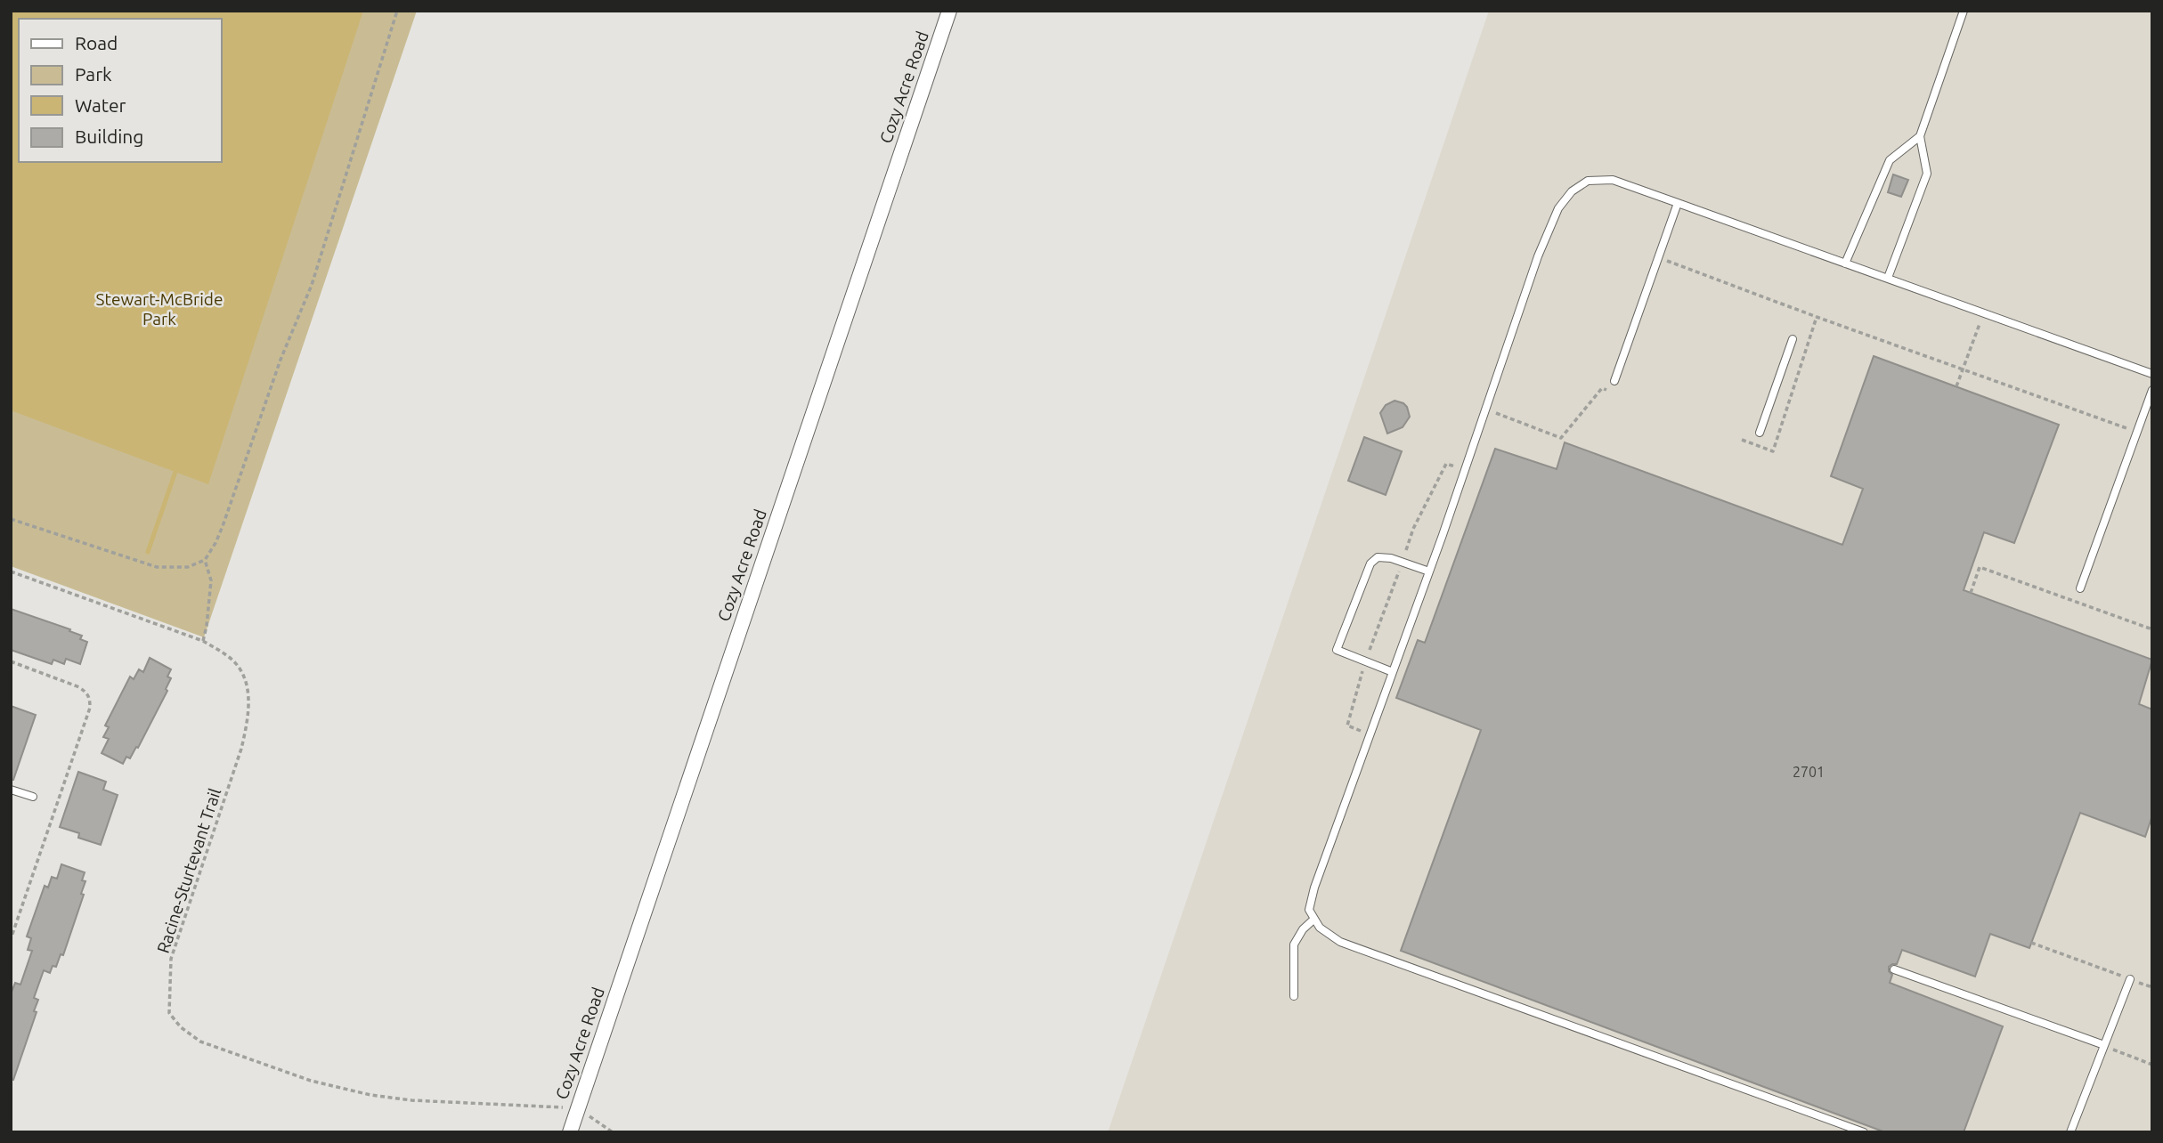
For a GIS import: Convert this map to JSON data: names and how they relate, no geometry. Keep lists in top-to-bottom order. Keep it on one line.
{"streets":{"street":["Cozy Acre Road"],"path":["Racine-Sturtevant Trail"]},"crossings":[["Cozy Acre Road","Racine-Sturtevant Trail"]],"parks":["Stewart-McBride Park"],"house_numbers":["2701"],"legend":["Road","Park","Water","Building"]}
